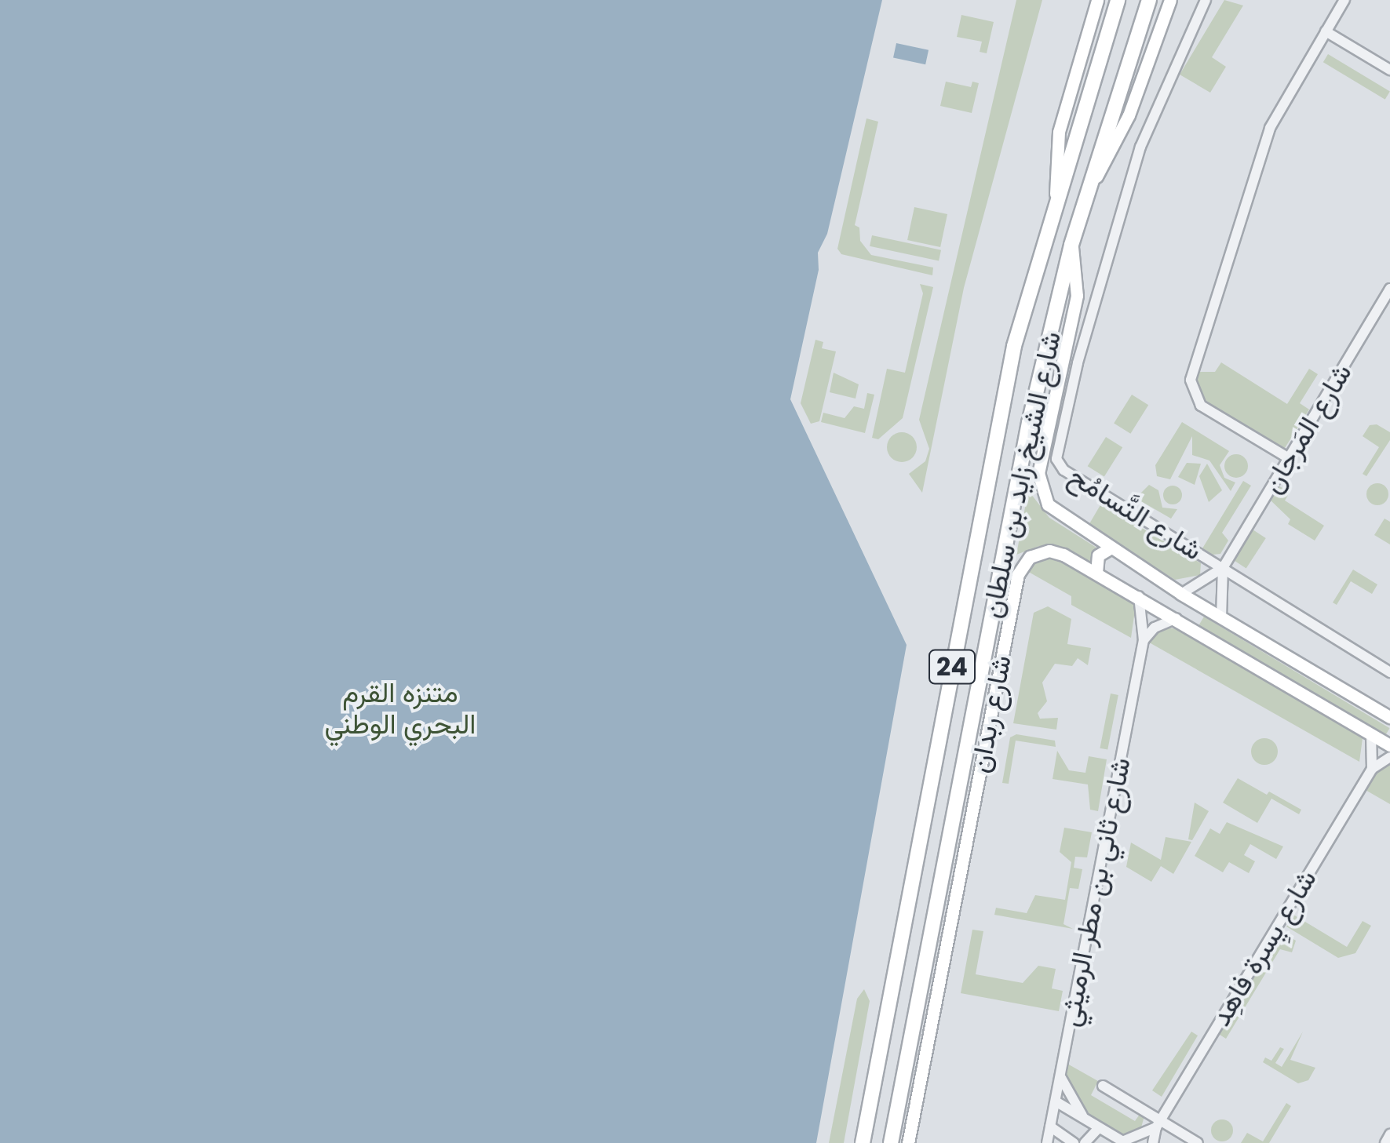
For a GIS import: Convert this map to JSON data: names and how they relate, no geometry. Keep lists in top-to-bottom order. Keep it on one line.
{"streets":{"highway":["شارع الشيخ زايد بن سلطان","24"],"main road":["شارع ربدان"],"street":["شارع المَرجان","شارع التَّسامُح","شارع ثاني بن مطر الرميثي","شارع يِسرة فاهِد"]},"crossings":[["شارع المَرجان","شارع التَّسامُح"],["شارع ربدان","شارع ثاني بن مطر الرميثي"]],"parks":["متنزه القرم البحري الوطني"]}
